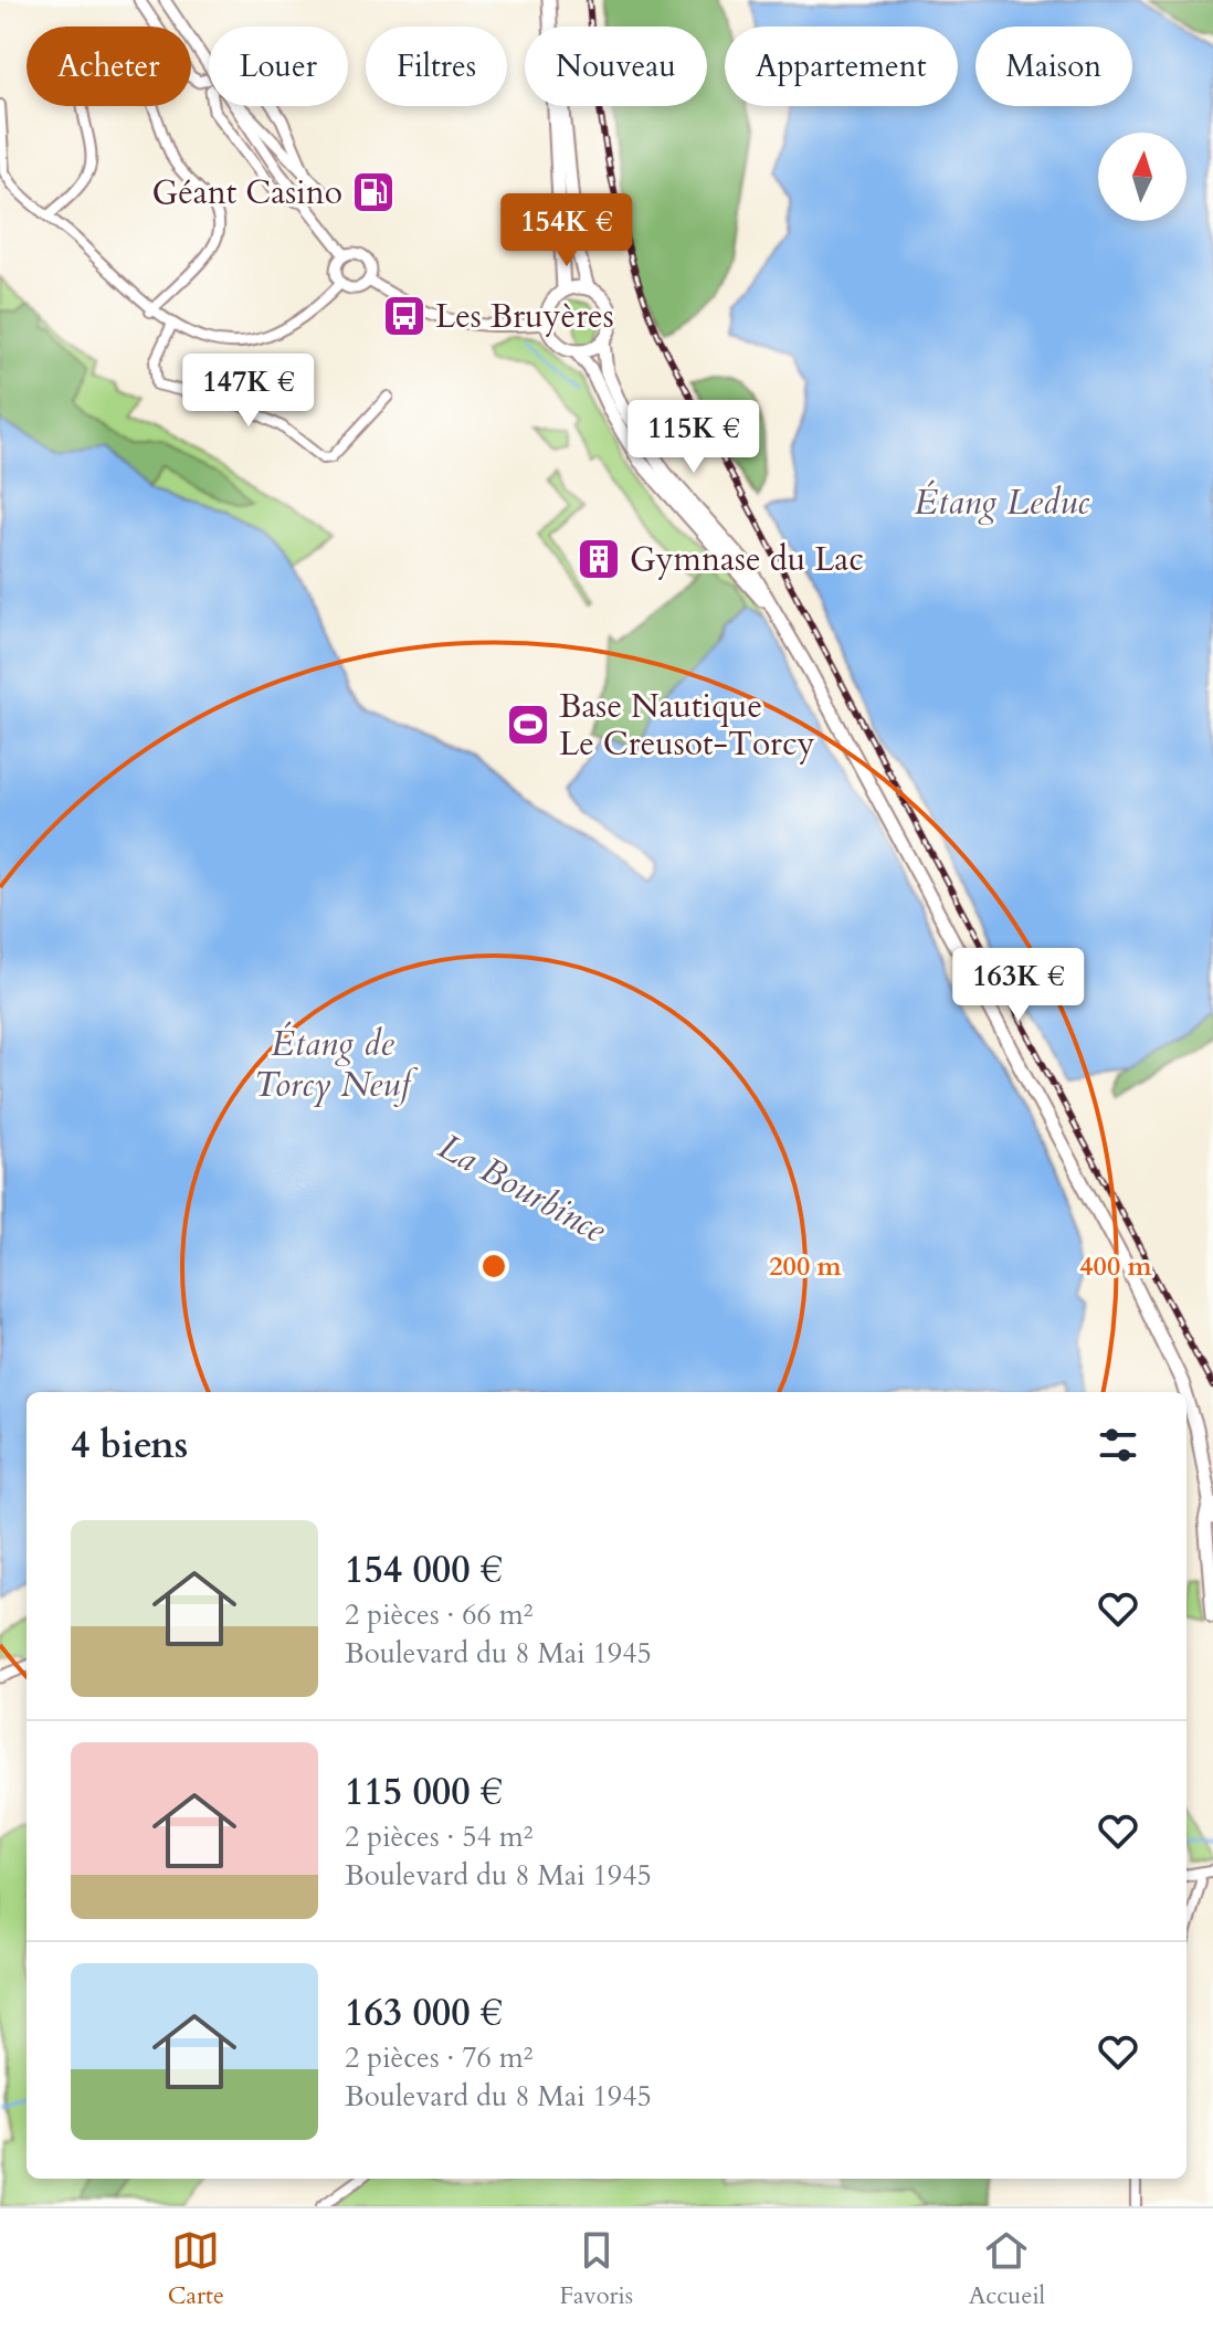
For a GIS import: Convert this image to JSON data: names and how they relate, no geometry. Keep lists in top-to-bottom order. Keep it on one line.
{"water":["Étang Leduc","Étang de Torcy Neuf","La Bourbince"],"places":{"fuel station":["Géant Casino"],"bus stop":["Les Bruyères"],"building":["Gymnase du Lac"],"sports":["Base Nautique Le Creusot-Torcy"]},"north":"top","page":{"chip":["Acheter","Louer","Filtres","Nouveau","Appartement","Maison"],"price":["154K €","147K €","115K €","163K €"],"heading":"4 biens","list":[{"name":"154 000 €","note":"2 pièces · 66 m² · Boulevard du 8 Mai 1945"},{"name":"115 000 €","note":"2 pièces · 54 m² · Boulevard du 8 Mai 1945"},{"name":"163 000 €","note":"2 pièces · 76 m² · Boulevard du 8 Mai 1945"}],"tabs":["Carte","Favoris","Accueil"]},"rings":["200 m","400 m"]}
